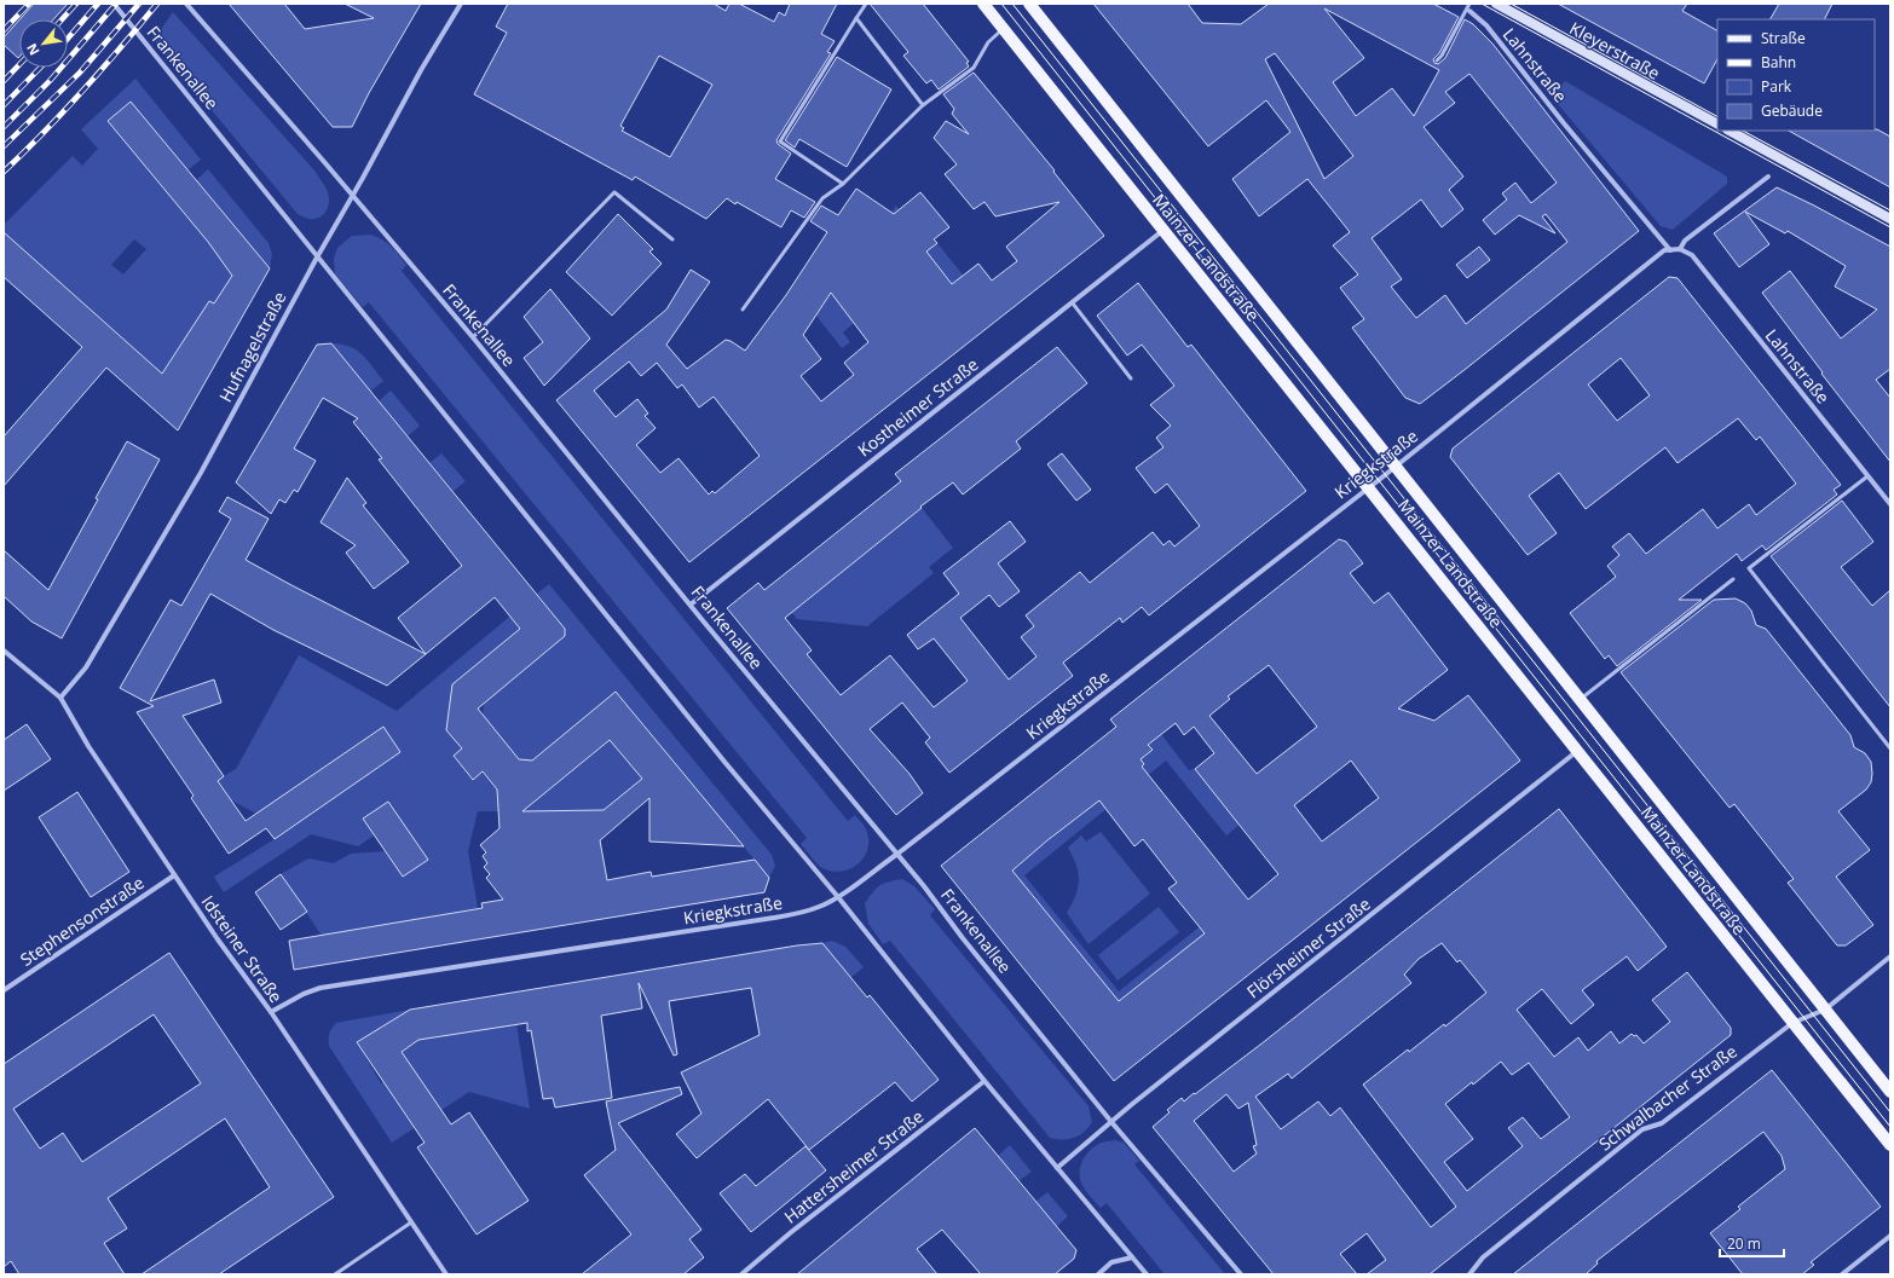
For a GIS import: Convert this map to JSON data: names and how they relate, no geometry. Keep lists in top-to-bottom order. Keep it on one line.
{"streets":{"main road":["Mainzer Landstraße"],"street":["Kleyerstraße","Lahnstraße","Frankenallee","Hufnagelstraße","Kostheimer Straße","Kriegkstraße","Stephensonstraße","Flörsheimer Straße","Idsteiner Straße","Schwalbacher Straße","Hattersheimer Straße"]},"crossings":[["Lahnstraße","Kriegkstraße"],["Frankenallee","Hufnagelstraße"],["Frankenallee","Kostheimer Straße"],["Frankenallee","Kriegkstraße"],["Frankenallee","Flörsheimer Straße"],["Frankenallee","Hattersheimer Straße"],["Mainzer Landstraße","Kostheimer Straße"],["Mainzer Landstraße","Kriegkstraße"],["Mainzer Landstraße","Flörsheimer Straße"],["Mainzer Landstraße","Schwalbacher Straße"],["Hufnagelstraße","Idsteiner Straße"],["Kriegkstraße","Idsteiner Straße"],["Stephensonstraße","Idsteiner Straße"]],"legend":["Straße","Bahn","Park","Gebäude"],"scale_bar":"20 m","north":"bottom left"}
